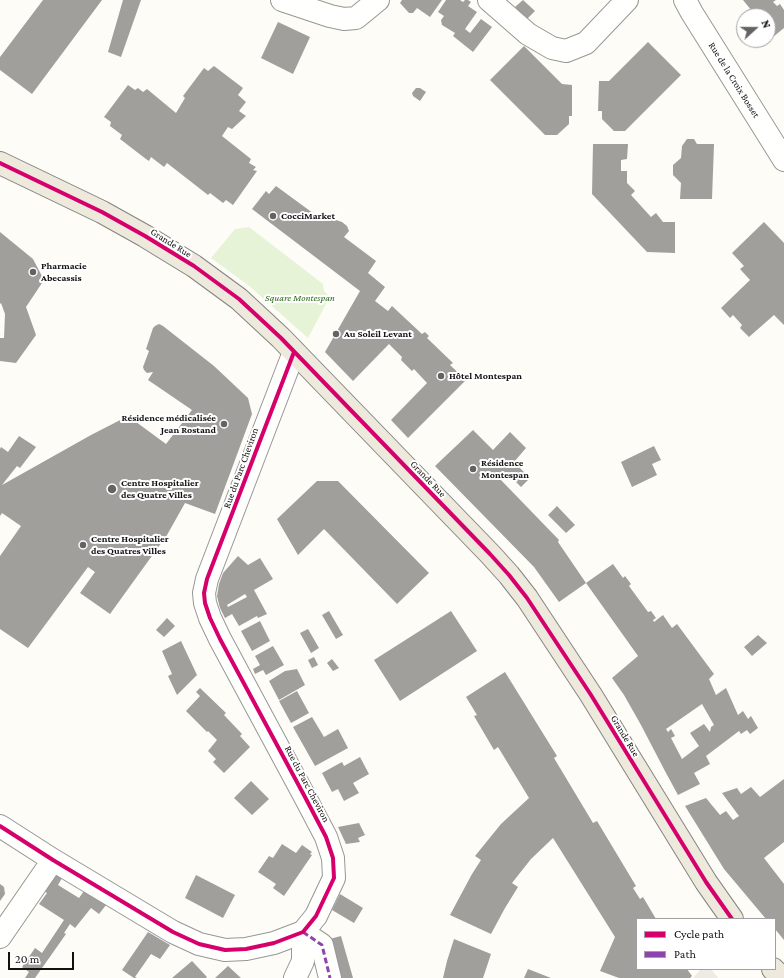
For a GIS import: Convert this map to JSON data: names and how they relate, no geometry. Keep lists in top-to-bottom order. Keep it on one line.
{"streets":{"main road":["Grande Rue"],"street":["Rue de la Croix Bosset","Rue du Parc Cheviron"]},"crossings":[["Grande Rue","Rue du Parc Cheviron"]],"parks":["Square Montespan"],"places":["CocciMarket","Pharmacie Abecassis","Au Soleil Levant","Hôtel Montespan","Résidence médicalisée Jean Rostand","Résidence Montespan","Centre Hospitalier des Quatre Villes","Centre Hospitalier des Quatres Villes"],"legend":["Cycle path","Path"],"scale_bar":"20 m","north":"right"}
